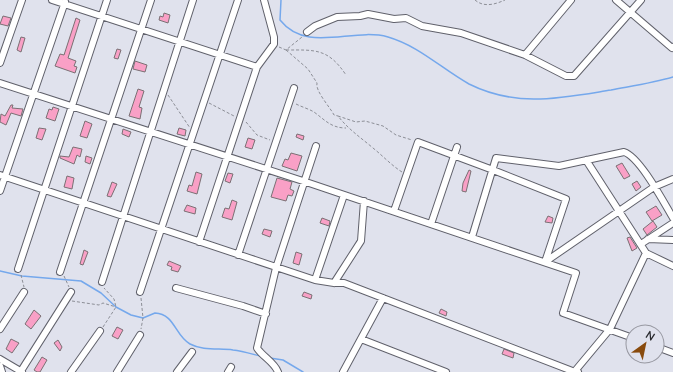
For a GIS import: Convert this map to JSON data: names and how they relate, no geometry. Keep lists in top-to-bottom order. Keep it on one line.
{"north":"top right"}
